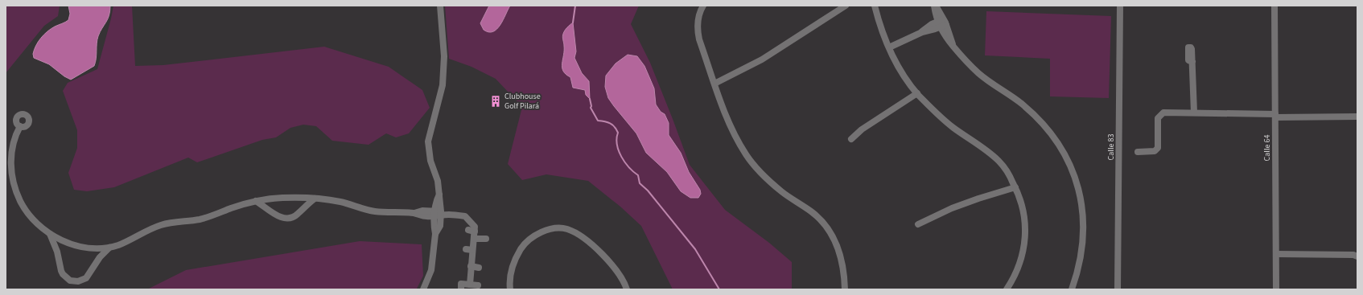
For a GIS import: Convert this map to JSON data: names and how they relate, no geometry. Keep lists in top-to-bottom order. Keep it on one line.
{"streets":{"street":["Calle 83","Calle 64"]},"places":{"building":["Clubhouse Golf Pilará"]}}
